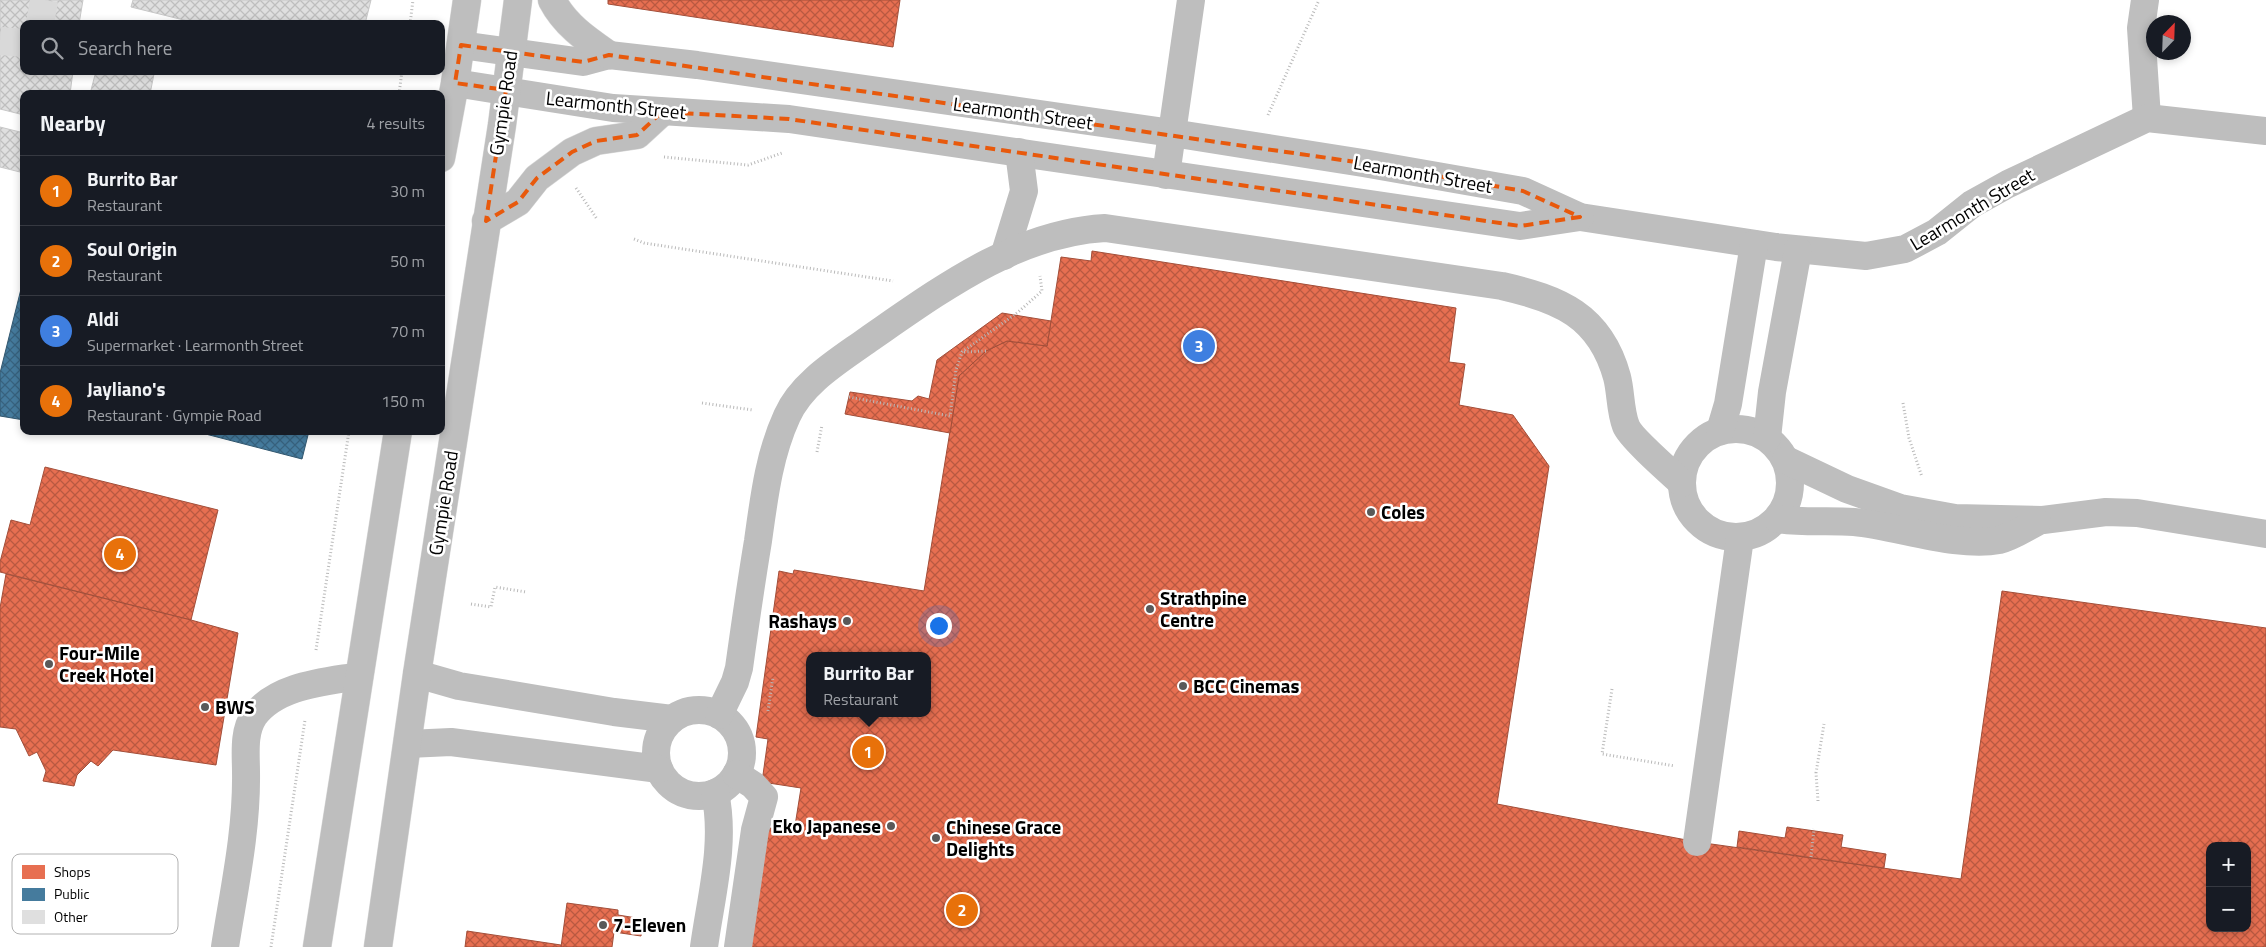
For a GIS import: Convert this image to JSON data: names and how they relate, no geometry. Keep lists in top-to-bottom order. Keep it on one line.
{"streets":{"main road":["Gympie Road","Learmonth Street"]},"crossings":[["Gympie Road","Learmonth Street"]],"places":["Coles","Strathpine Centre","Rashays","Four-Mile Creek Hotel","BCC Cinemas","BWS","Eko Japanese","Chinese Grace Delights","7-Eleven"],"legend":["Shops","Public","Other"],"north":"top right","page":{"search":"Search here","heading":["Nearby","4 results"],"list":[{"mark":"1","name":"Burrito Bar","note":"Restaurant","value":"30 m"},{"mark":"2","name":"Soul Origin","note":"Restaurant","value":"50 m"},{"mark":"3","name":"Aldi","note":"Supermarket · Learmonth Street","value":"70 m"},{"mark":"4","name":"Jayliano's","note":"Restaurant · Gympie Road","value":"150 m"}],"pins":["3","4","1","2"],"popup":["Burrito Bar","Restaurant"],"map_buttons":["+","−"]}}
